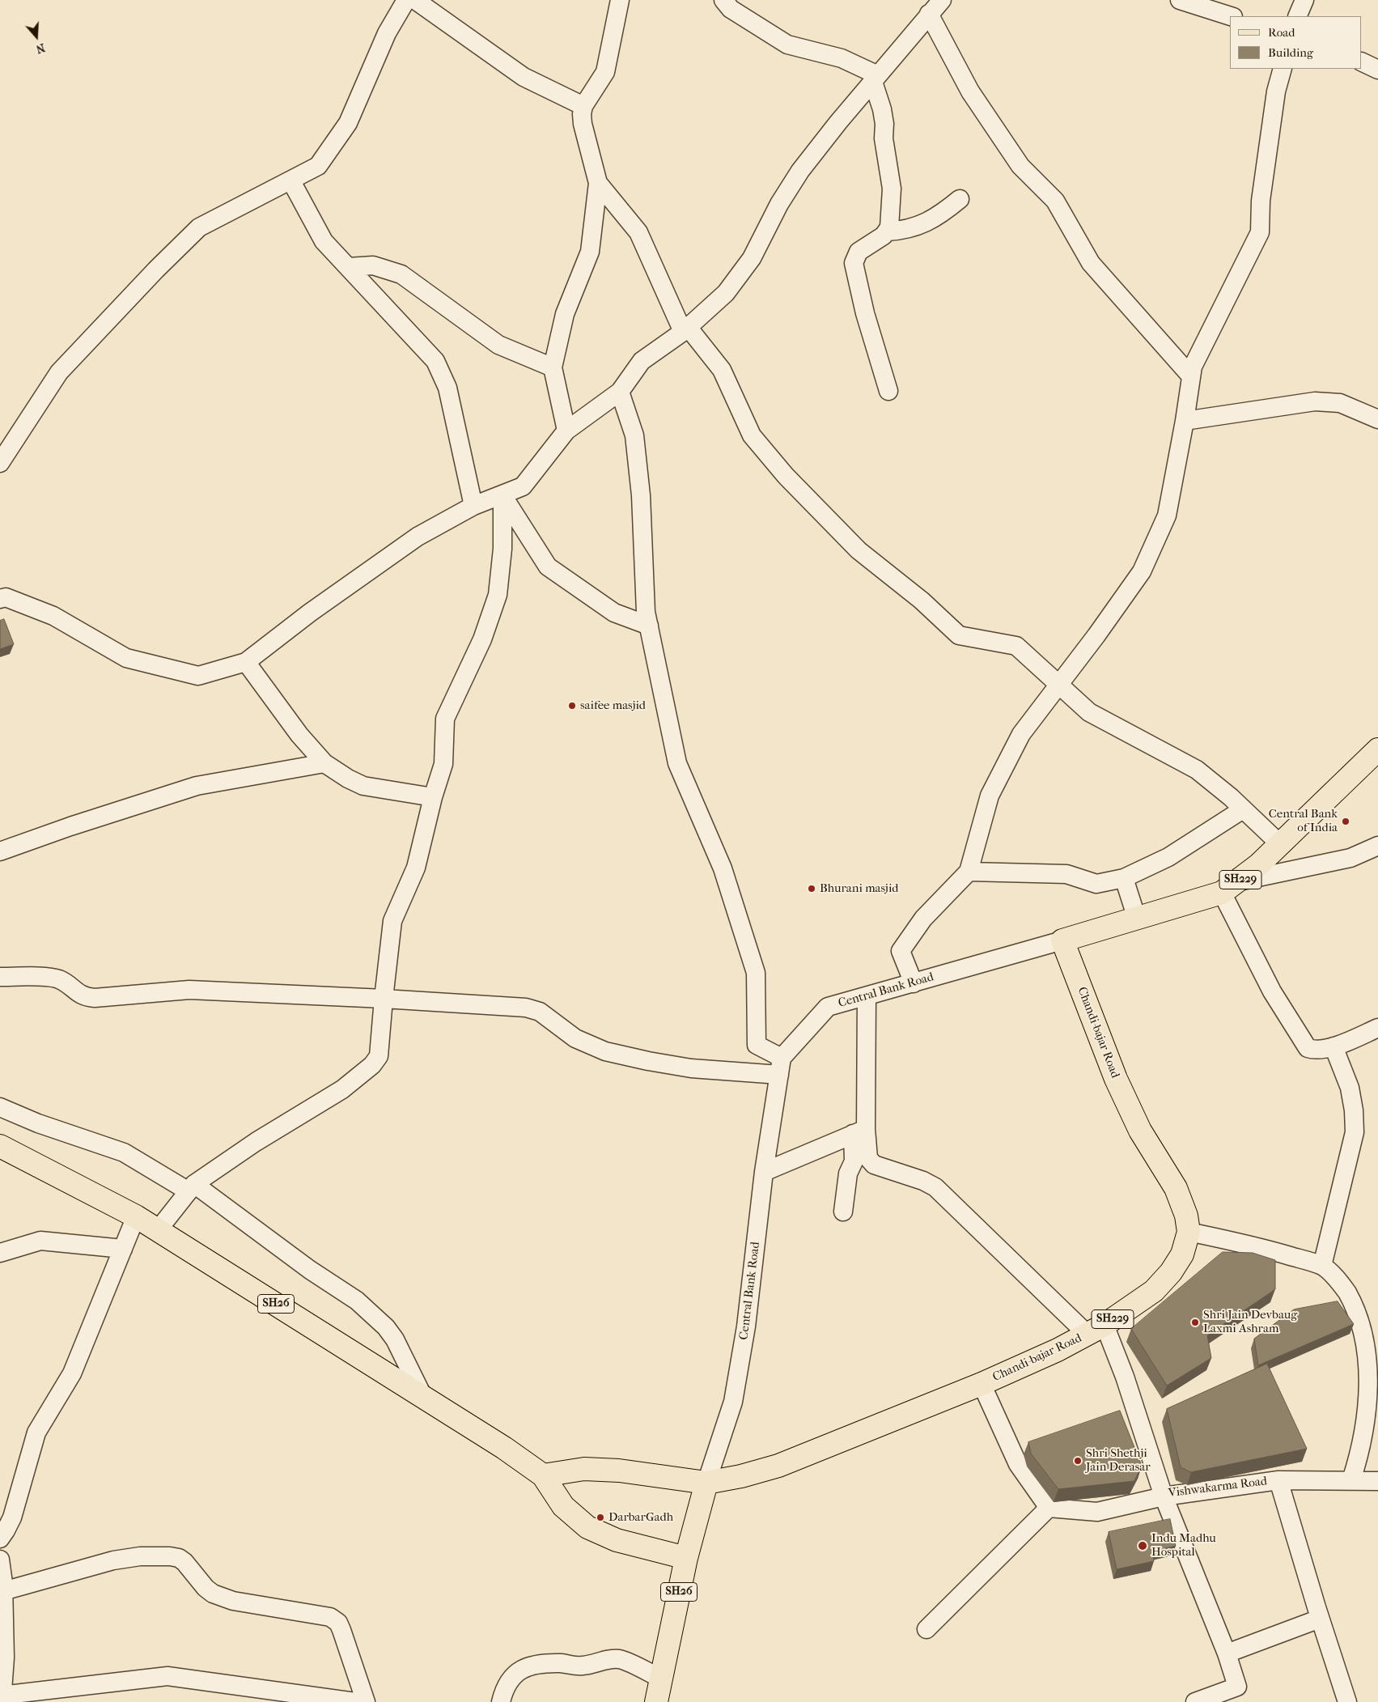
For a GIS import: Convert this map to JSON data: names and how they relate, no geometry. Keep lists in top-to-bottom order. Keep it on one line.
{"streets":{"main road":["SH229","Central Bank Road","Chandi-bajar Road","SH26"],"street":["Vishwakarma Road"]},"crossings":[["Central Bank Road","Chandi-bajar Road"],["Central Bank Road","SH26"],["Chandi-bajar Road","SH26"],["Chandi-bajar Road","Vishwakarma Road"]],"places":["saifee masjid","Central Bank of India","Bhurani masjid","Shri Jain Devbaug Laxmi Ashram","Shri Shethji Jain Derasar","DarbarGadh","Indu Madhu Hospital"],"legend":["Road","Building"],"north":"bottom"}
